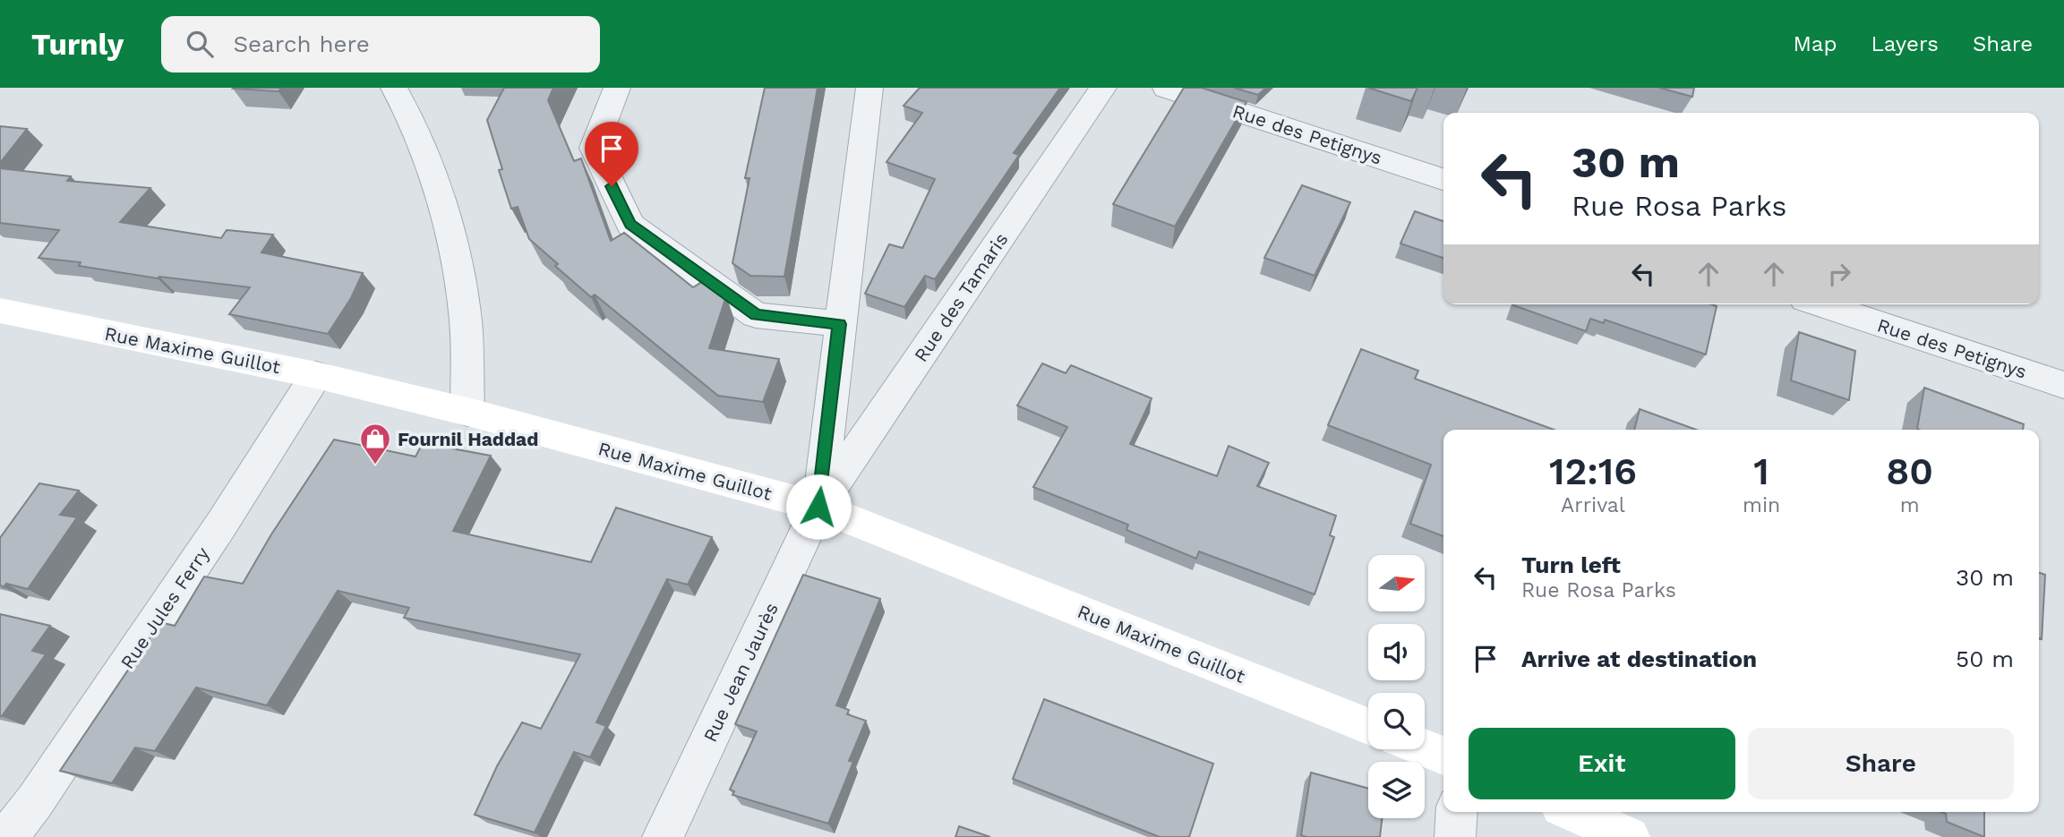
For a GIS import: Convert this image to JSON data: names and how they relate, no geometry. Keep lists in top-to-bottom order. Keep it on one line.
{"streets":{"street":["Rue des Petignys","Rue des Tamaris","Rue Maxime Guillot","Rue Jules Ferry","Rue Jean Jaurès"]},"crossings":[["Rue des Tamaris","Rue Maxime Guillot"],["Rue des Tamaris","Rue Jean Jaurès"],["Rue Maxime Guillot","Rue Jules Ferry"],["Rue Maxime Guillot","Rue Jean Jaurès"]],"places":{"shop":["Fournil Haddad"]},"north":"right","page":{"header":"Turnly","search":"Search here","nav":["Map","Layers","Share"],"turn":["30 m","Rue Rosa Parks"],"eta":["12:16","Arrival","1","min","80","m"],"list":[{"name":"Turn left","note":"Rue Rosa Parks","value":"30 m"},{"name":"Arrive at destination","value":"50 m"}],"buttons":["Exit","Share"]}}
